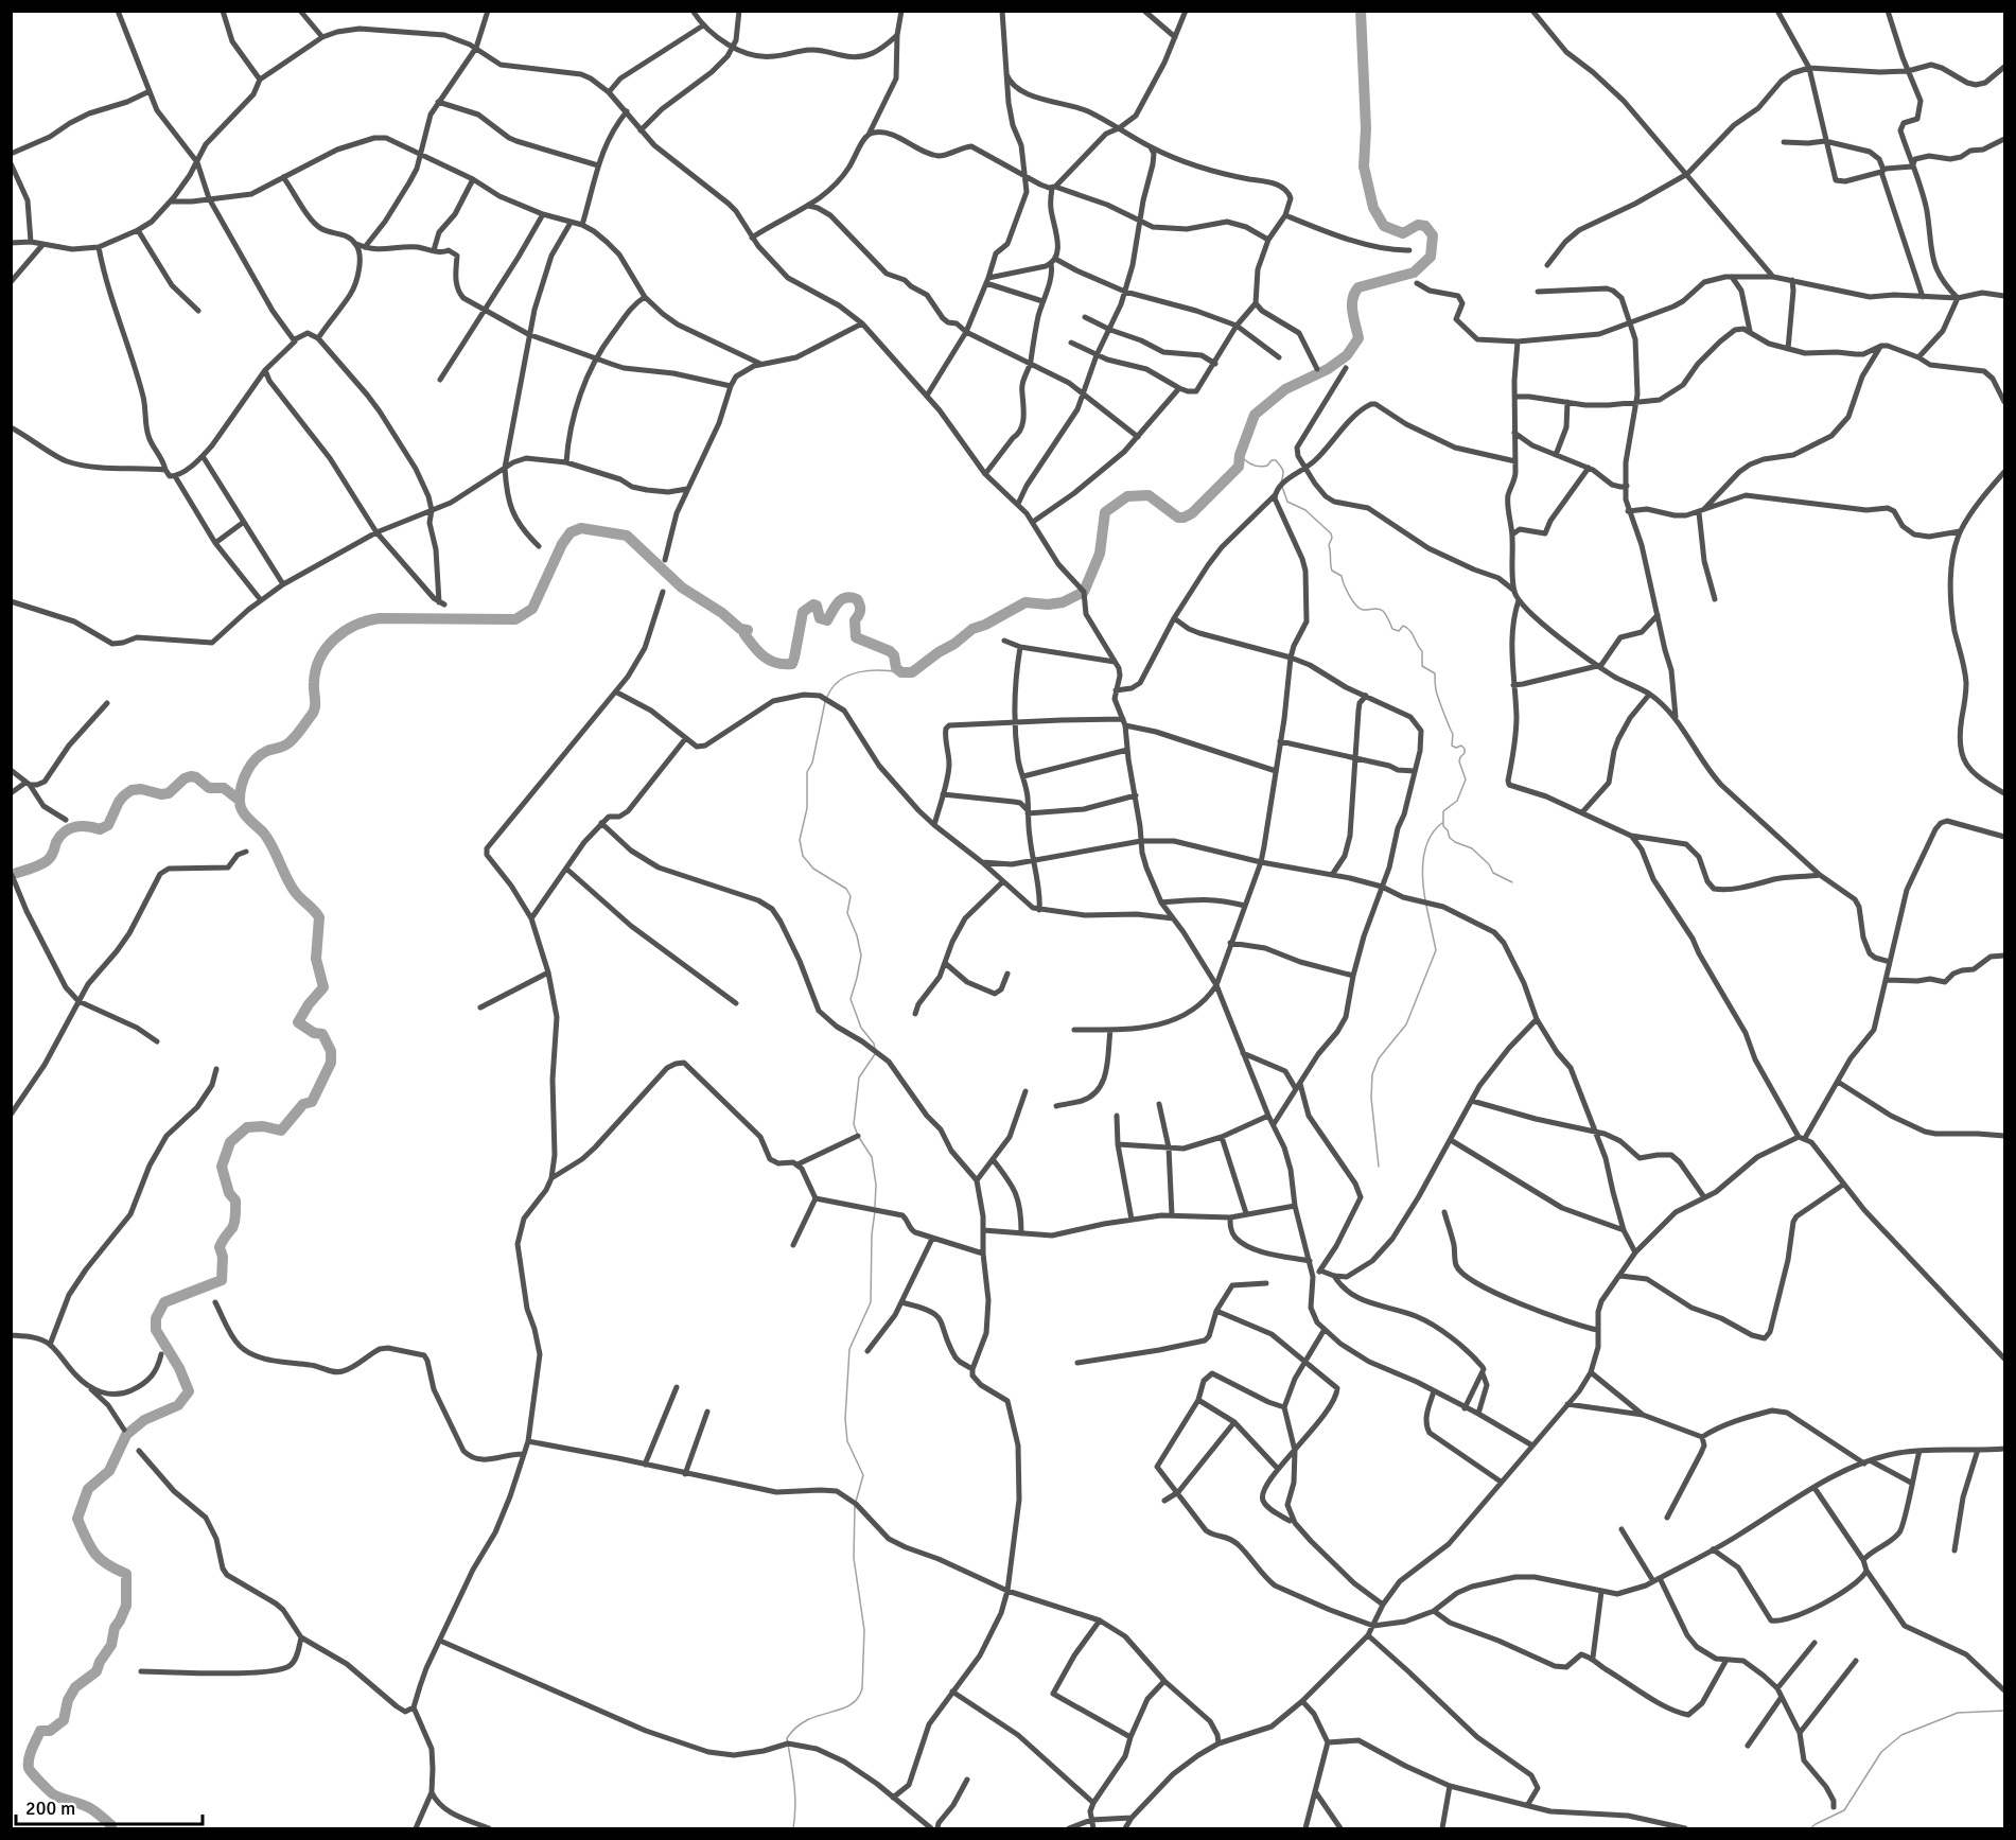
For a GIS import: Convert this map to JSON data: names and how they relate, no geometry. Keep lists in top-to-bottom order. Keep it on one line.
{"scale_bar":"200 m"}
